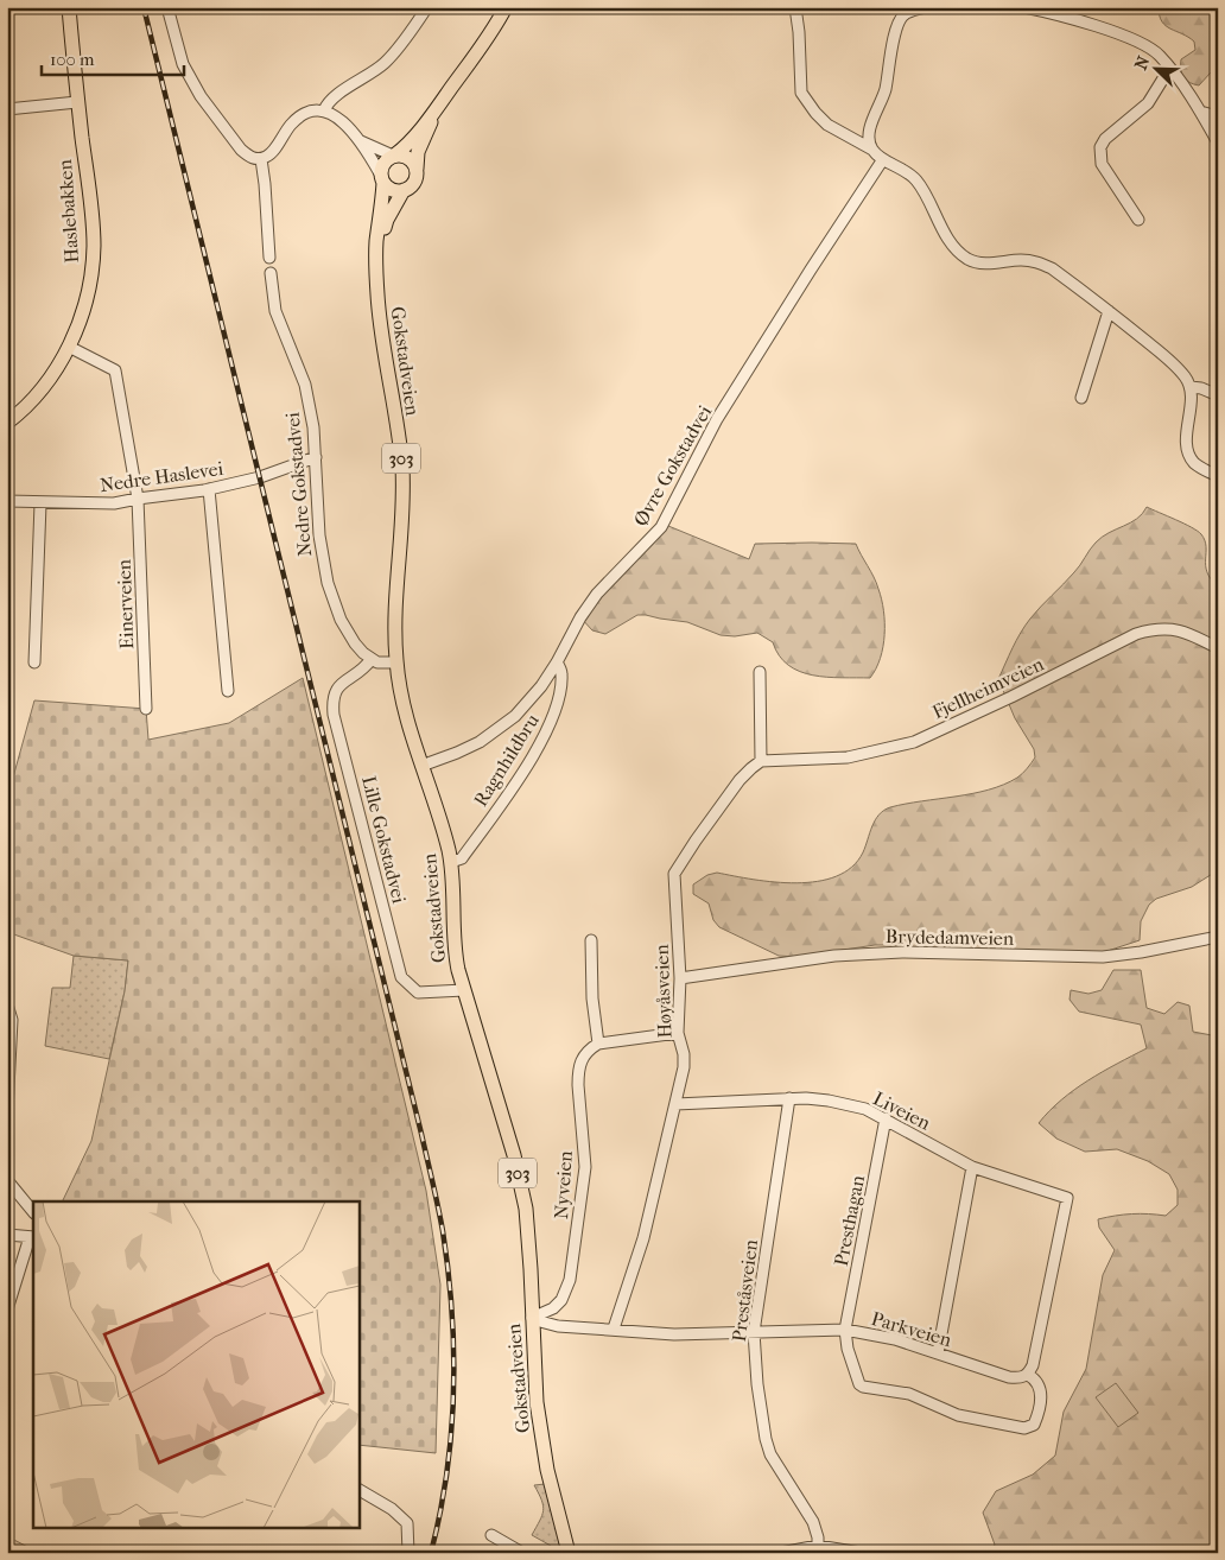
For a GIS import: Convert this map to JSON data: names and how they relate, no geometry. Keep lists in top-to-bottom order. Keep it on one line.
{"streets":{"main road":["Haslebakken","Gokstadveien","303"],"street":["Øvre Gokstadvei","Nedre Haslevei","Nedre Gokstadvei","Einerveien","Fjellheimveien","Ragnhildbru","Lille Gokstadvei","Brydedamveien","Høyåsveien","Liveien","Nyveien","Presthagan","Preståsveien","Parkveien"]},"crossings":[["Haslebakken","Einerveien"],["Gokstadveien","303"],["Gokstadveien","Øvre Gokstadvei"],["Gokstadveien","Ragnhildbru"],["Gokstadveien","Lille Gokstadvei"],["Gokstadveien","Nyveien"],["Gokstadveien","Parkveien"],["Øvre Gokstadvei","Ragnhildbru"],["Nedre Haslevei","Nedre Gokstadvei"],["Nedre Haslevei","Einerveien"],["Nedre Gokstadvei","Lille Gokstadvei"],["Fjellheimveien","Høyåsveien"],["Brydedamveien","Høyåsveien"],["Høyåsveien","Liveien"],["Høyåsveien","Parkveien"],["Liveien","Presthagan"],["Liveien","Preståsveien"],["Liveien","Parkveien"],["Nyveien","Parkveien"],["Presthagan","Parkveien"],["Preståsveien","Parkveien"]],"scale_bar":"100 m","north":"top left"}
